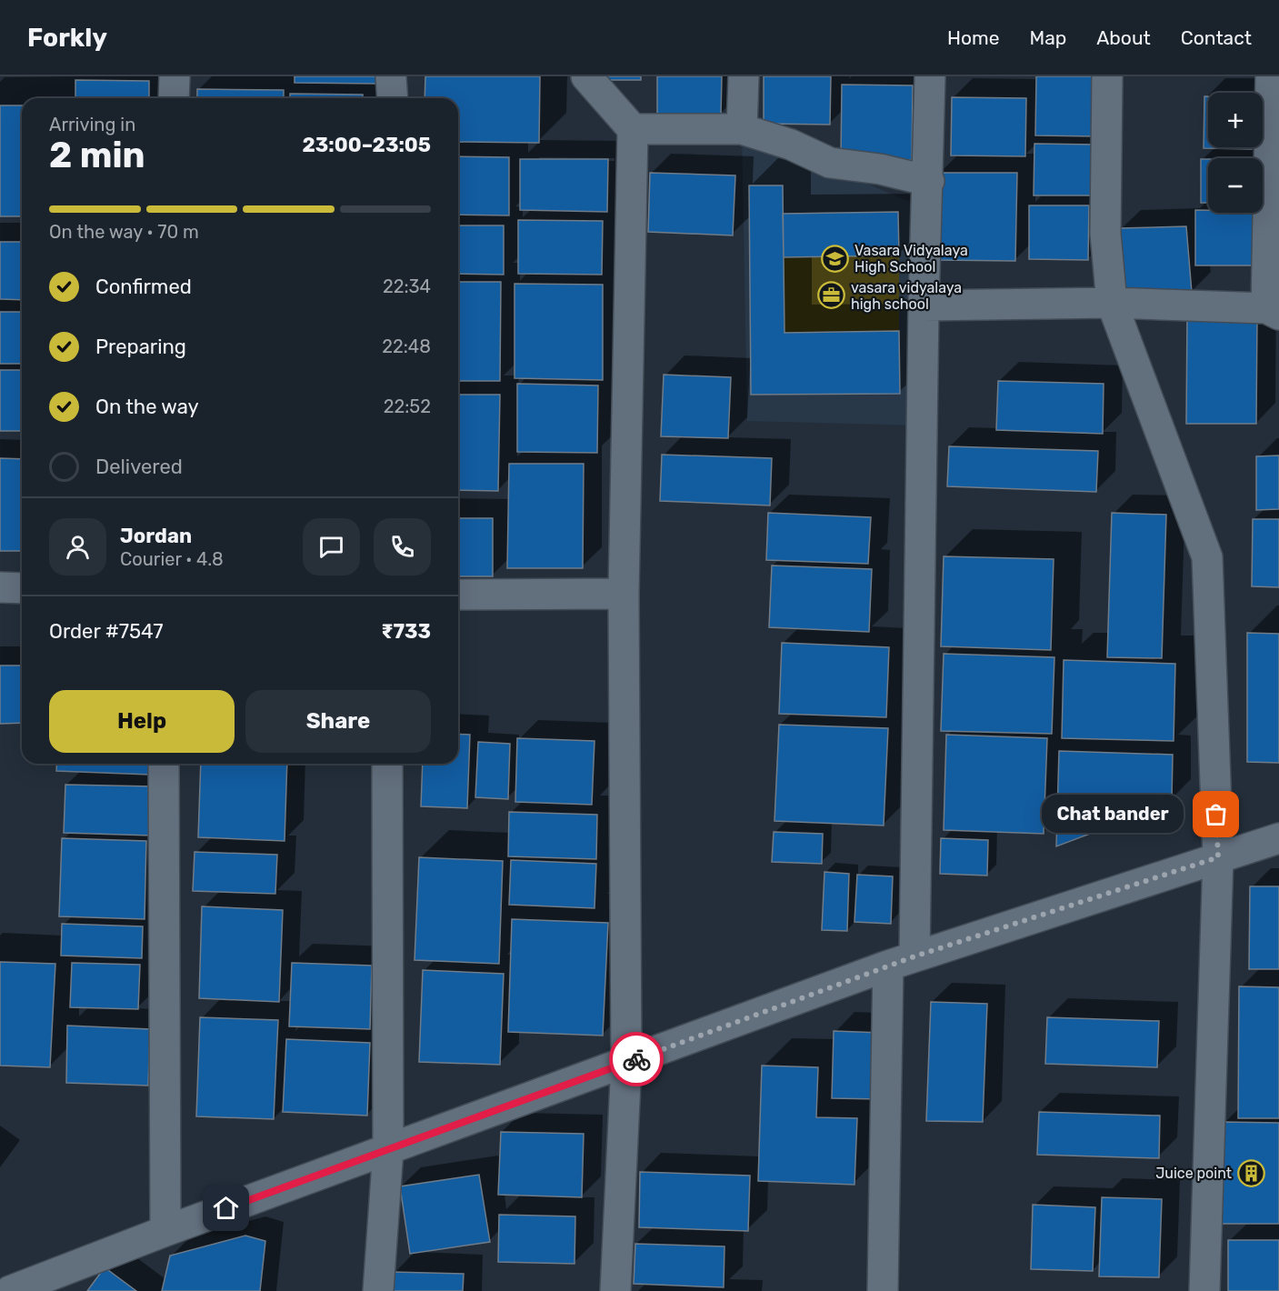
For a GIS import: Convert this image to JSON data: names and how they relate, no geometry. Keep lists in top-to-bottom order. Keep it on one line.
{"places":{"school or university":["Vasara Vidyalaya High School"],"office":["vasara vidyalaya high school"],"other":["Chat bander"],"building":["Juice point"]},"page":{"header":"Forkly","nav":["Home","Map","About","Contact"],"map_buttons":["+","−"],"heading":["2 min","Arriving in","23:00–23:05"],"panel":["Jordan","Courier · 4.8","Order #7547","₹733"],"bar":"On the way · 70 m","list":[["Confirmed","22:34"],["Preparing","22:48"],["On the way","22:52"],"Delivered"],"buttons":["Help","Share"],"bubble":"Chat bander"}}
